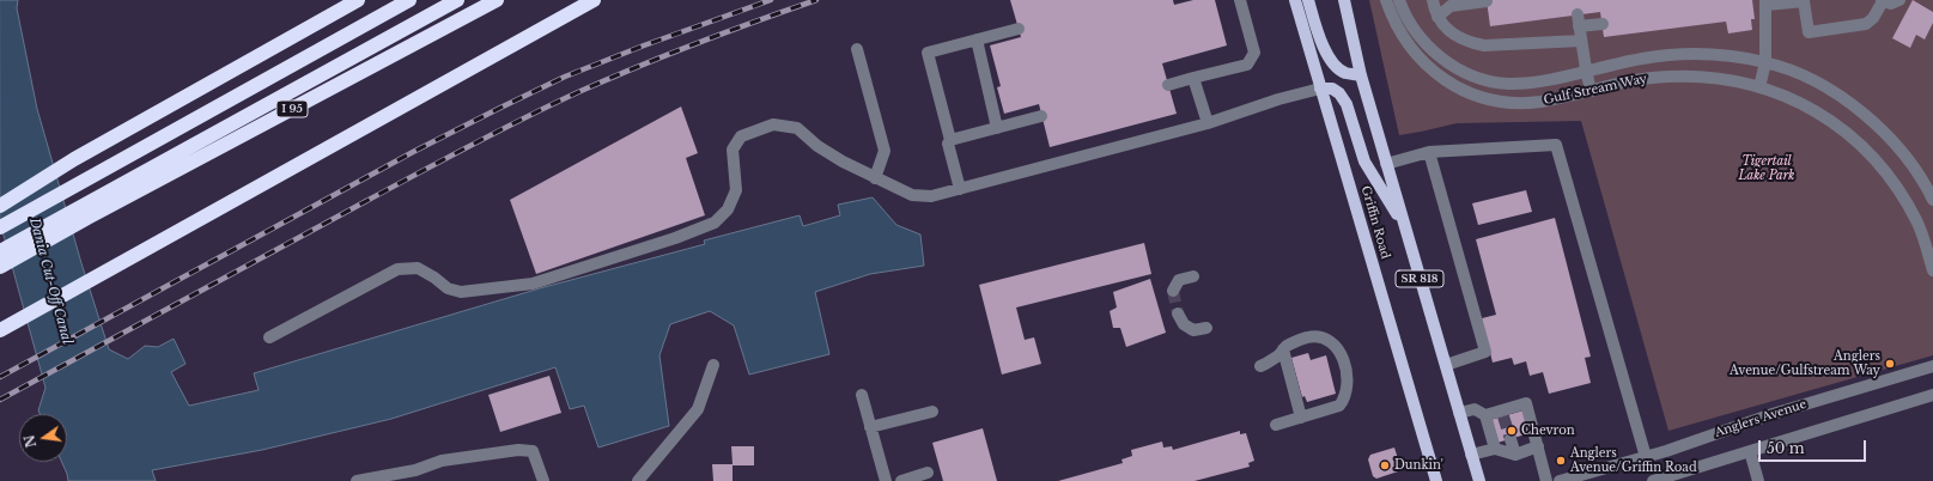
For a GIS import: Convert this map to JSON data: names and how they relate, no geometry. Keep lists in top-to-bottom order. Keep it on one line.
{"streets":{"highway":["I 95"],"main road":["Griffin Road","SR 818"],"street":["Gulf Stream Way","Anglers Avenue"]},"water":["Dania Cut-Off Canal"],"parks":["Tigertail Lake Park"],"places":["Anglers Avenue/Gulfstream Way","Chevron","Anglers Avenue/Griffin Road","Dunkin'"],"scale_bar":"50 m","north":"left"}
